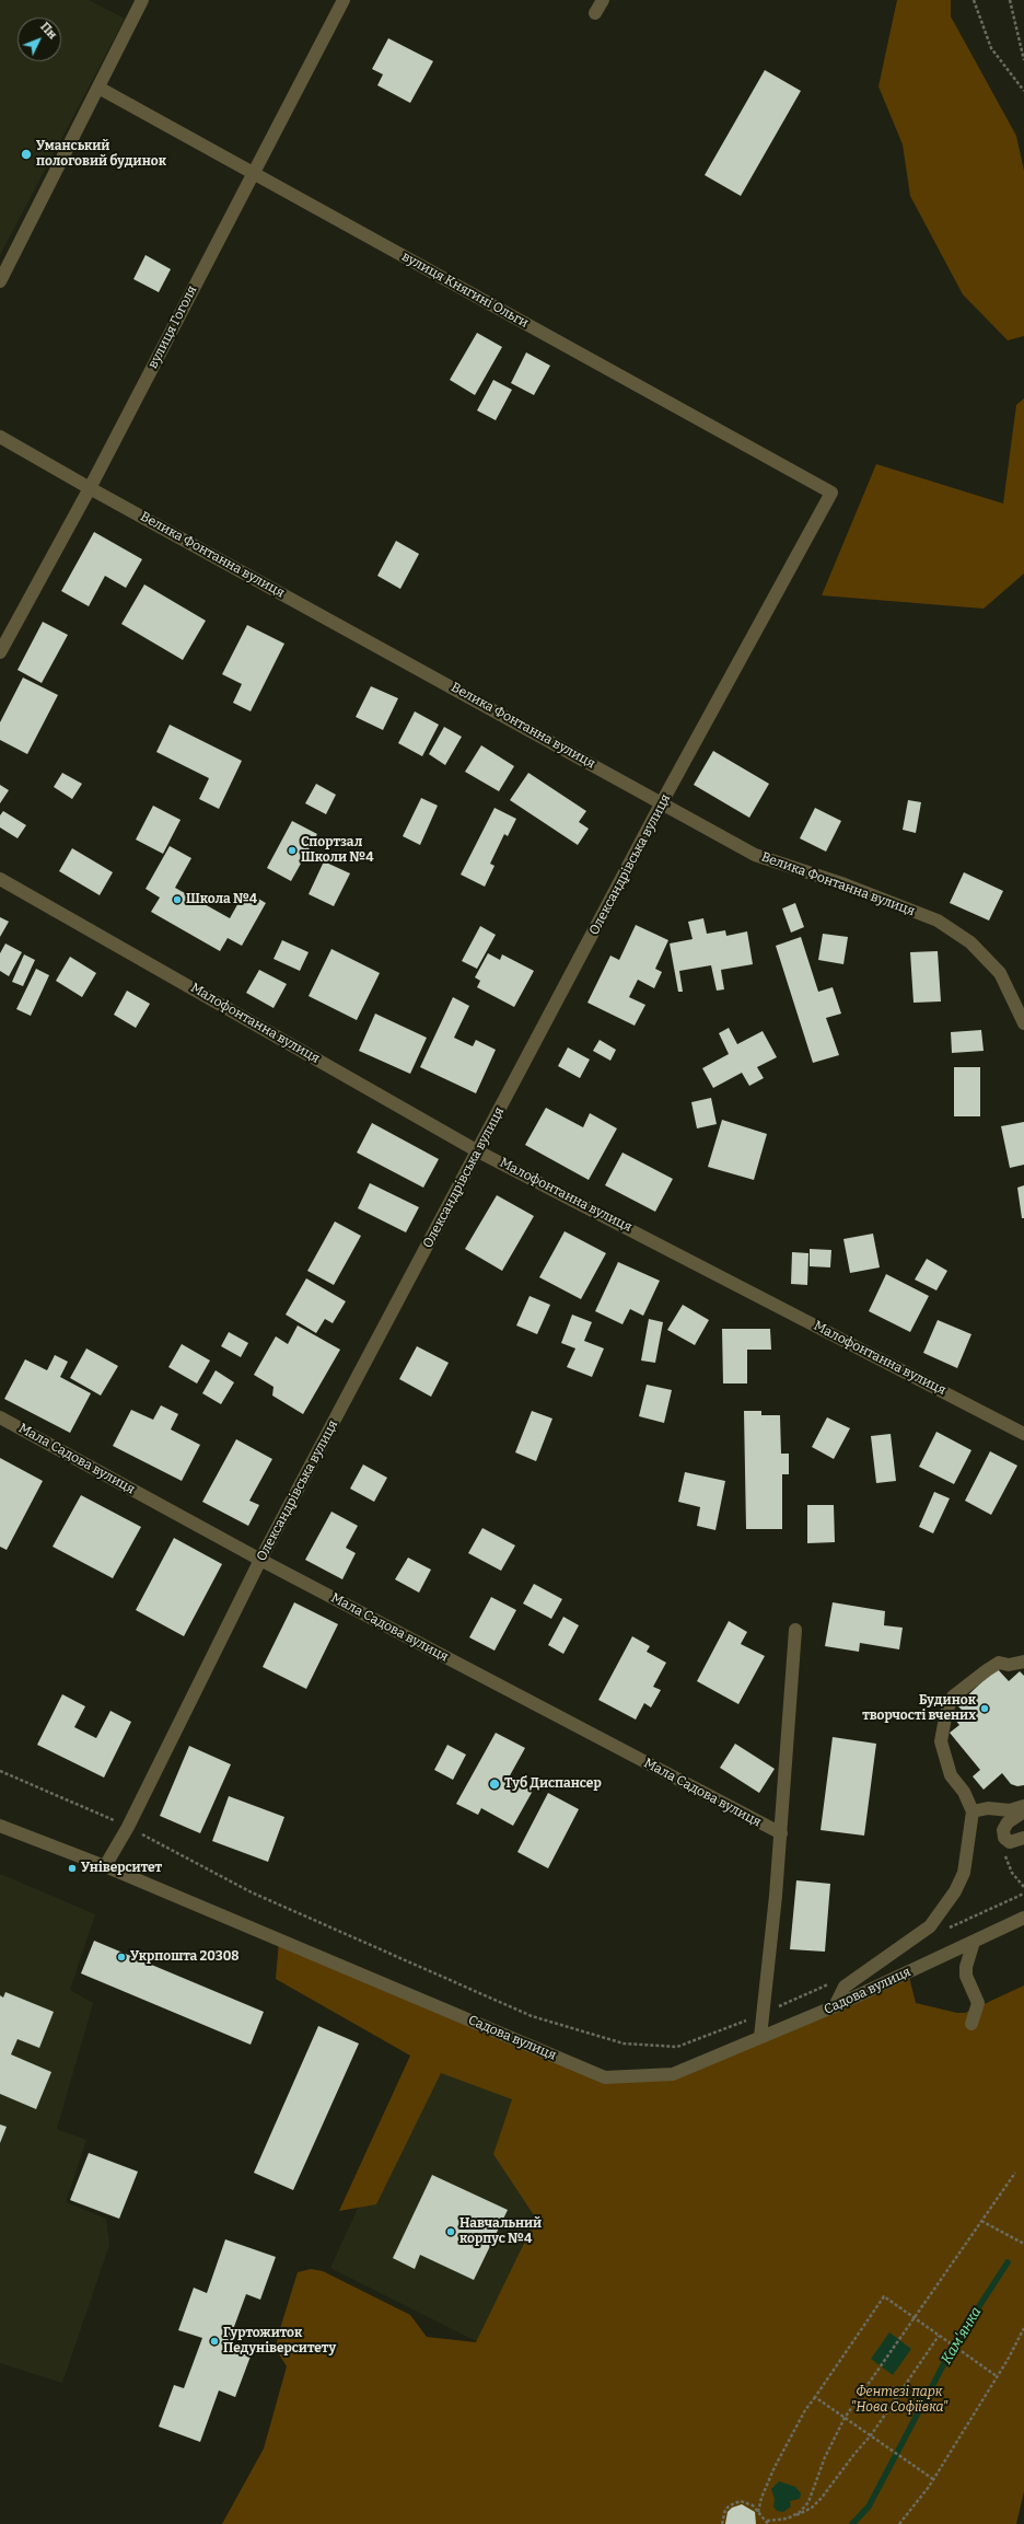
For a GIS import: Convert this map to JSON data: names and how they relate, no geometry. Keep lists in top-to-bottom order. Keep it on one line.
{"streets":{"street":["вулиця Княгині Ольги","вулиця Гоголя","Велика Фонтанна вулиця","Олександрівська вулиця","Малофонтанна вулиця","Мала Садова вулиця","Садова вулиця"]},"crossings":[["вулиця Княгині Ольги","вулиця Гоголя"],["вулиця Княгині Ольги","Олександрівська вулиця"],["вулиця Гоголя","Велика Фонтанна вулиця"],["Велика Фонтанна вулиця","Олександрівська вулиця"],["Олександрівська вулиця","Малофонтанна вулиця"],["Олександрівська вулиця","Мала Садова вулиця"],["Олександрівська вулиця","Садова вулиця"],["Мала Садова вулиця","Садова вулиця"]],"water":["Кам'янка"],"parks":["Фентезі парк \"Нова Софіївка\""],"places":["Уманський пологовий будинок","Спортзал Школи №4","Школа №4","Будинок творчості вчених","Туб Диспансер","Університет","Укрпошта 20308","Навчальний корпус №4","Гуртожиток Педуніверситету"],"north":"top right"}
